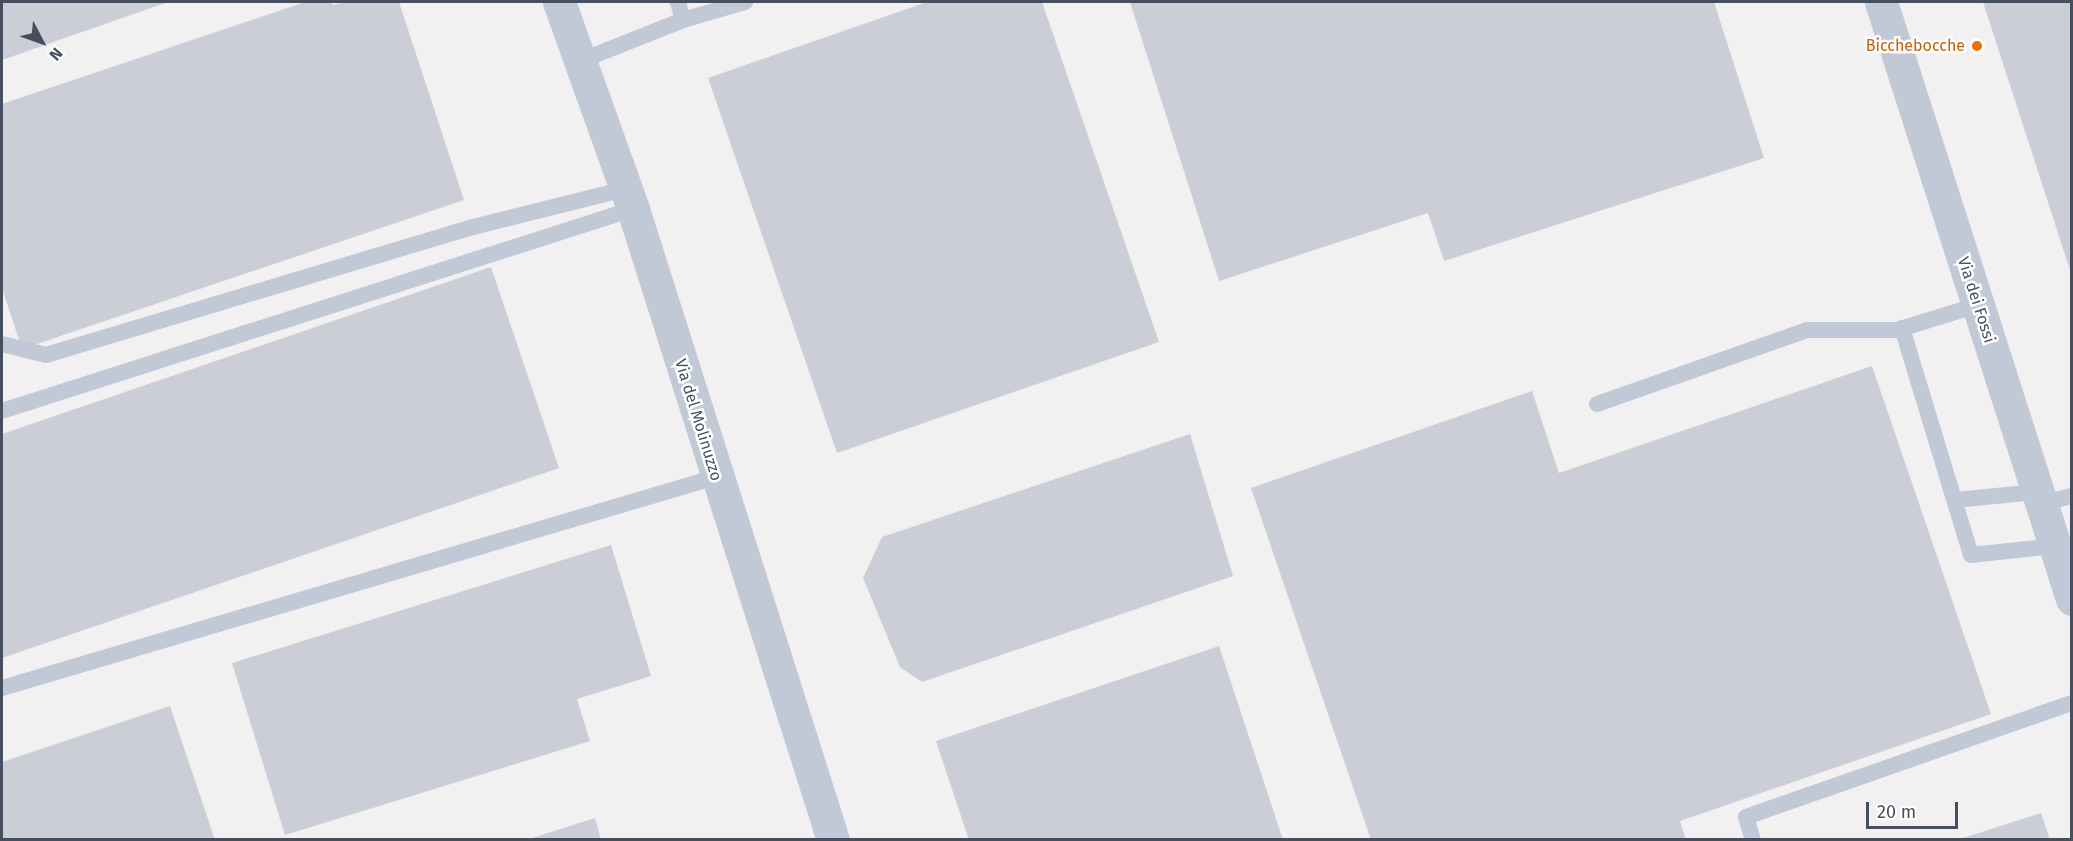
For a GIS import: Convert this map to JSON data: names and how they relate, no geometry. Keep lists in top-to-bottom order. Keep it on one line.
{"streets":{"street":["Via dei Fossi","Via del Molinuzzo"]},"places":["Bicchebocche"],"scale_bar":"20 m","north":"bottom right"}
